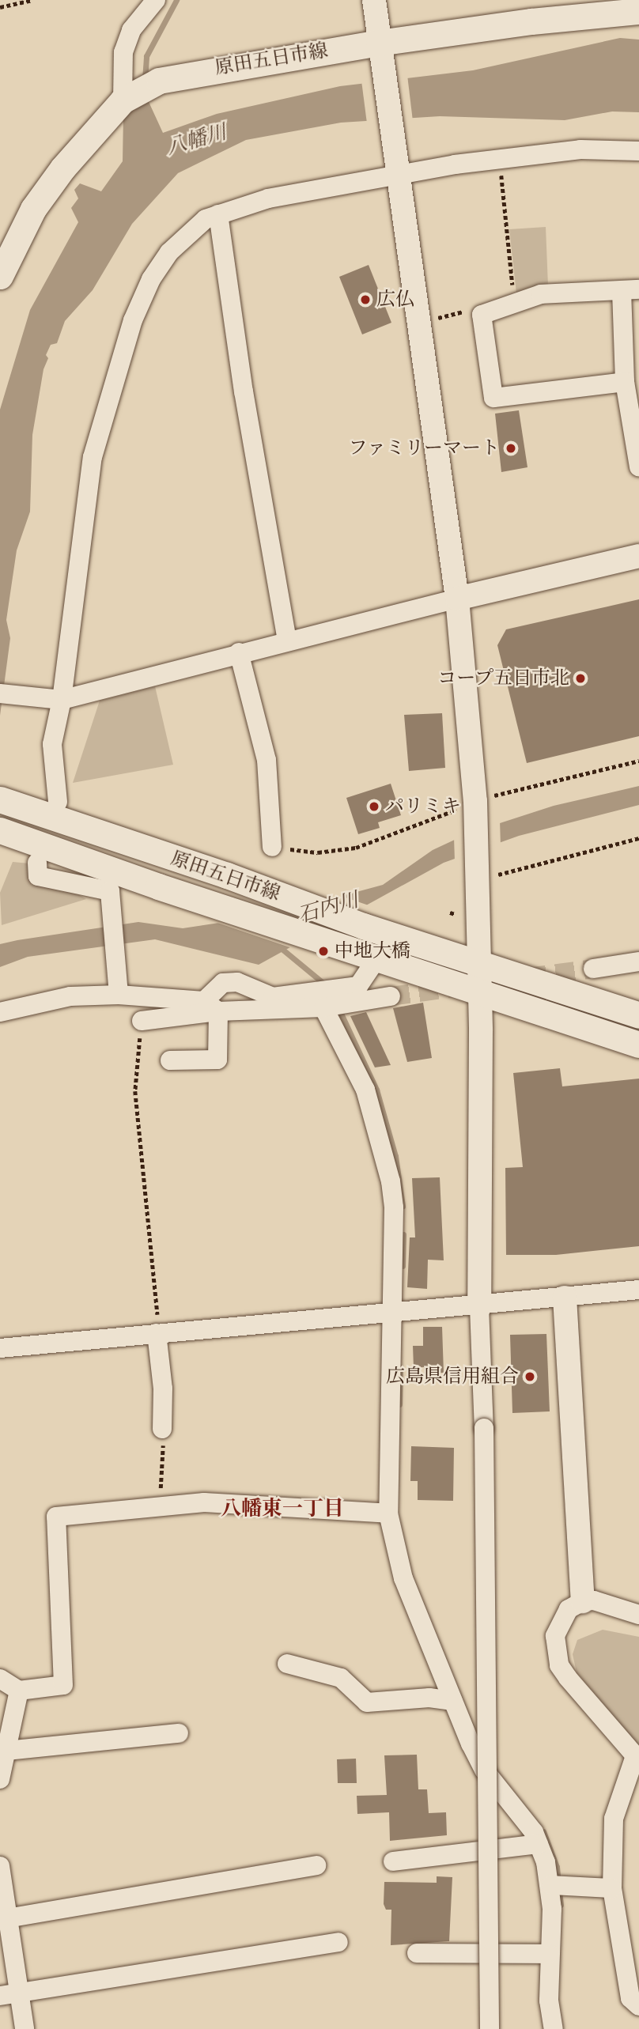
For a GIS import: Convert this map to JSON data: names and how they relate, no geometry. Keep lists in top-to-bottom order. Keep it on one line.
{"streets":{"main road":["原田五日市線"]},"districts":["八幡東一丁目"],"water":["八幡川","石内川"],"places":["広仏","ファミリーマート","コープ五日市北","パリミキ","中地大橋","広島県信用組合"]}
